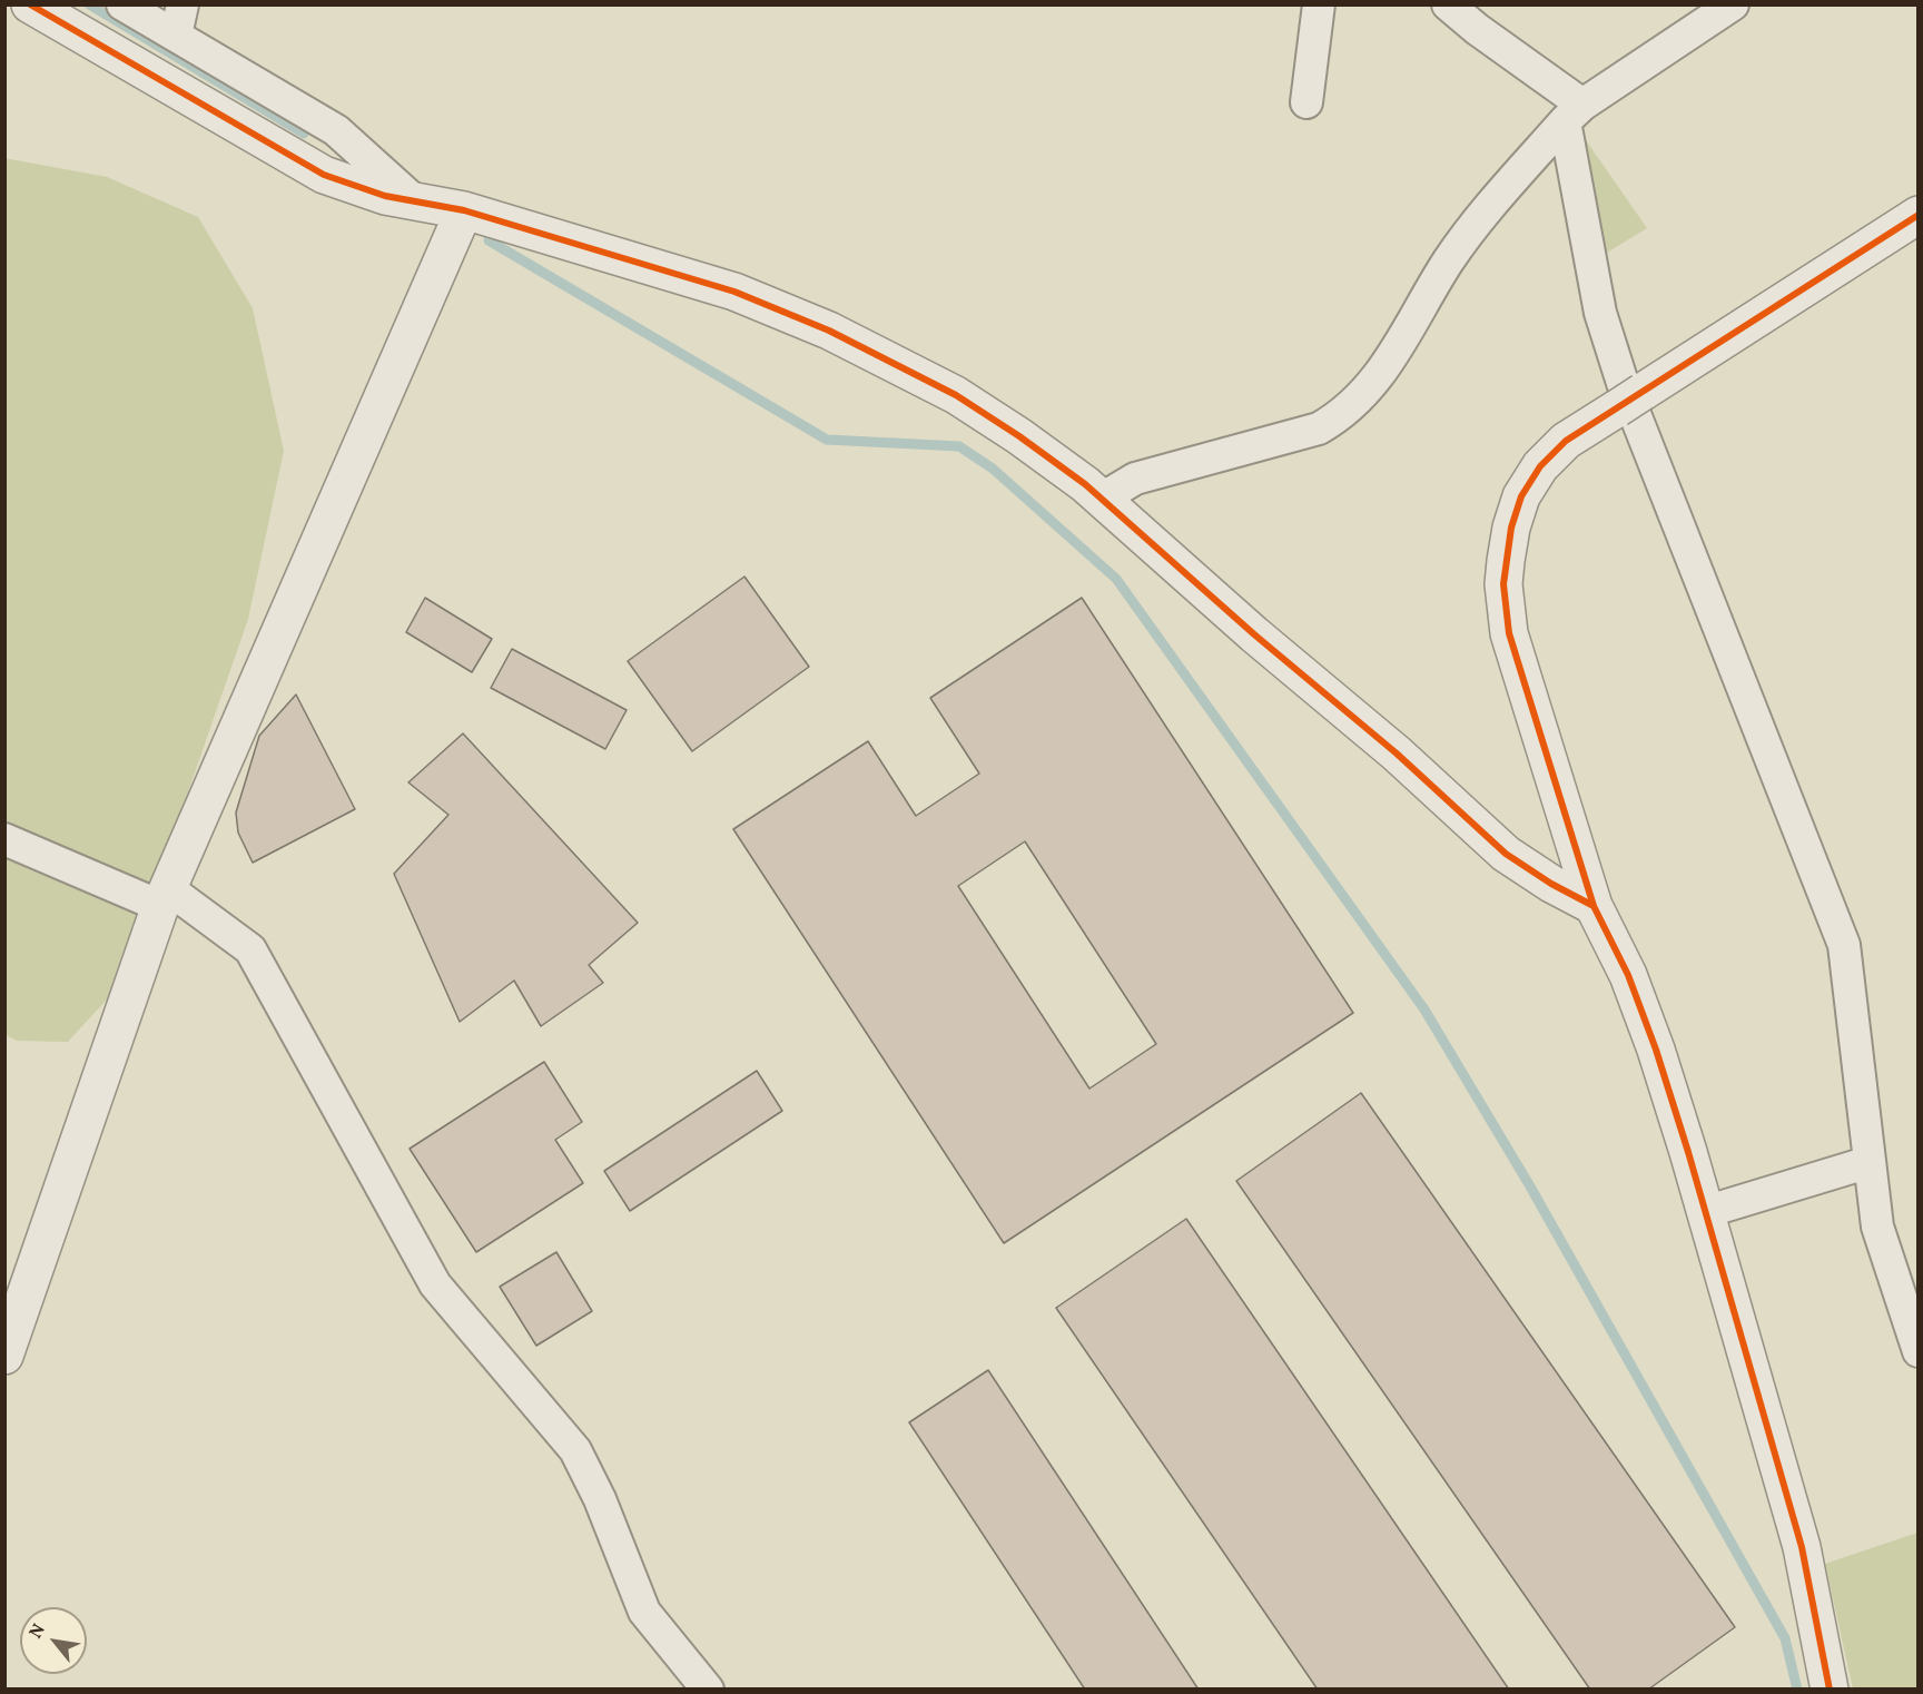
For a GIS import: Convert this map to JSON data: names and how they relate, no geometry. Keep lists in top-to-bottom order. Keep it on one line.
{"north":"top left"}
